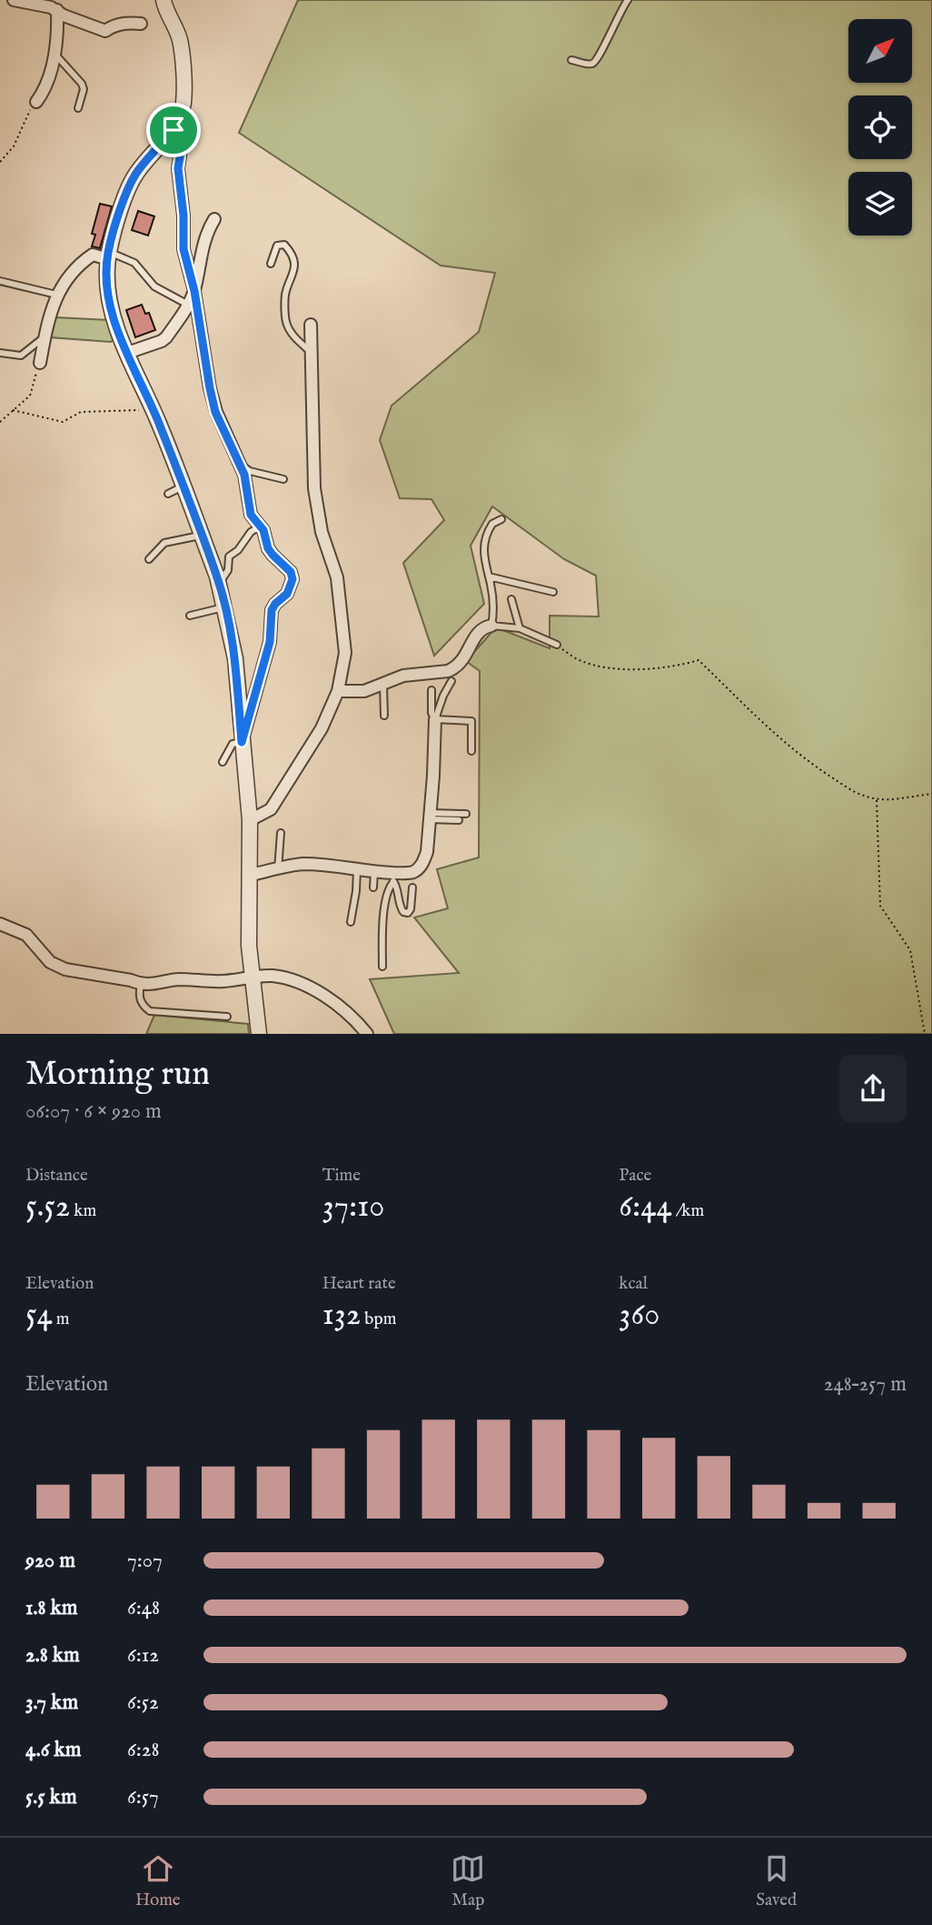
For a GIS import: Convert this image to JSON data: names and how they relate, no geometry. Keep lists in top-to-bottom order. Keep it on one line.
{"north":"top right","page":{"heading":["Morning run","06:07 · 6 × 920 m"],"stats":[["Distance","5.52 km"],["Time","37:10"],["Pace","6:44 /km"],["Elevation","54 m"],["Heart rate","132 bpm"],["kcal","360"]],"chart":["Elevation","248–257 m"],"list":[{"name":"920 m","note":"7:07"},{"name":"1.8 km","note":"6:48"},{"name":"2.8 km","note":"6:12"},{"name":"3.7 km","note":"6:52"},{"name":"4.6 km","note":"6:28"},{"name":"5.5 km","note":"6:57"}],"tabs":["Home","Map","Saved"]}}
